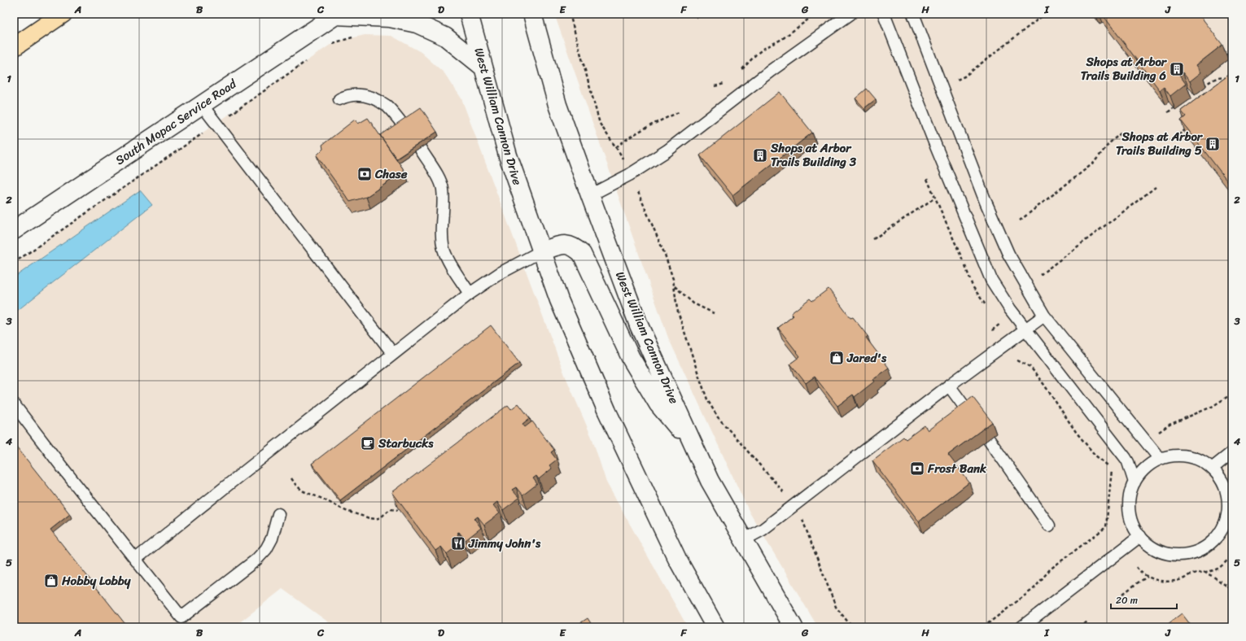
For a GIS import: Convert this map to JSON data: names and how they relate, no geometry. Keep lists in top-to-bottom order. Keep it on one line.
{"streets":{"main road":["West William Cannon Drive","South Mopac Service Road"]},"places":{"building":["Shops at Arbor Trails Building 6","Shops at Arbor Trails Building 5","Shops at Arbor Trails Building 3"],"bank":["Chase","Frost Bank"],"shop":["Jared's","Hobby Lobby"],"cafe":["Starbucks"],"restaurant":["Jimmy John's"]},"scale_bar":"20 m","grid":{"columns":["A","B","C","D","E","F","G","H","I","J"],"rows":["1","2","3","4","5"]}}
